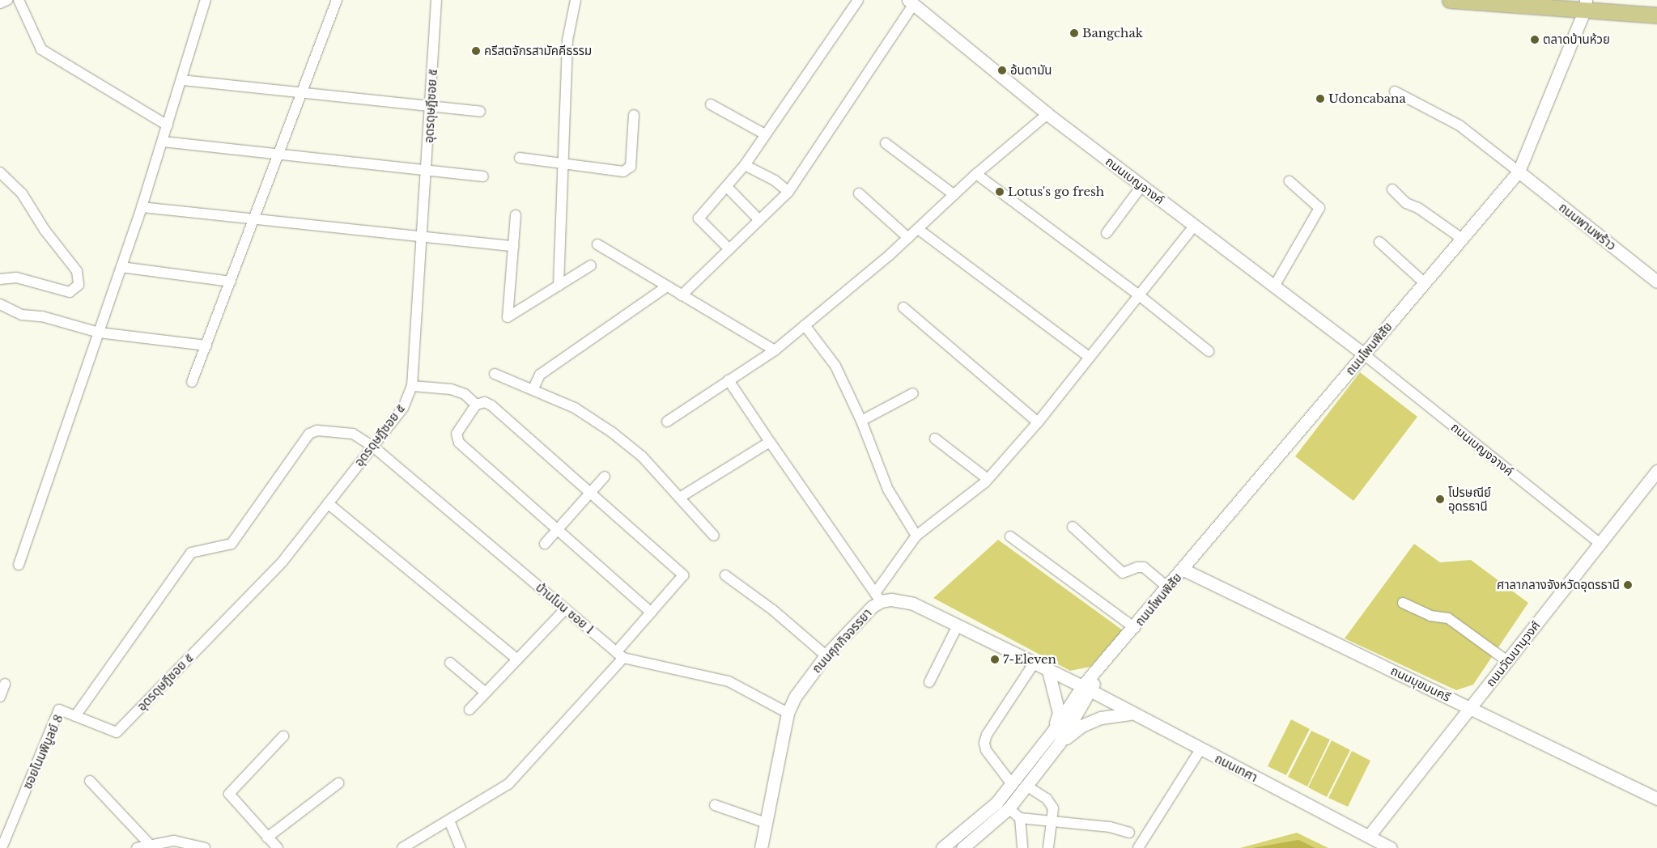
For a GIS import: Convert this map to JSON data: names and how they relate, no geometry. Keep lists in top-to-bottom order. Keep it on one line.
{"streets":{"street":["อุดรดุษฎีซอย ๕","ถนนเบญจางค์","ถนนพานพร้าว","ถนนโพนพิสัย","ถนนเบญงจางค์","บ้านโนน ซอย 1","ถนนศุภกิจจรรยา","ถนนวัฒนานุวงศ์","ถนนมุขมนครี","ซอยโนนพิบูลย์ 8","ถนนเทศา"]},"crossings":[["อุดรดุษฎีซอย ๕","บ้านโนน ซอย 1"],["อุดรดุษฎีซอย ๕","ซอยโนนพิบูลย์ 8"],["ถนนเบญจางค์","ถนนโพนพิสัย"],["ถนนเบญจางค์","ถนนเบญงจางค์"],["ถนนพานพร้าว","ถนนโพนพิสัย"],["ถนนโพนพิสัย","ถนนเบญงจางค์"],["ถนนโพนพิสัย","ถนนศุภกิจจรรยา"],["ถนนโพนพิสัย","ถนนมุขมนครี"],["ถนนโพนพิสัย","ถนนเทศา"],["ถนนเบญงจางค์","ถนนวัฒนานุวงศ์"],["บ้านโนน ซอย 1","ถนนศุภกิจจรรยา"],["บ้านโนน ซอย 1","ซอยโนนพิบูลย์ 8"],["ถนนศุภกิจจรรยา","ถนนเทศา"],["ถนนวัฒนานุวงศ์","ถนนมุขมนครี"],["ถนนวัฒนานุวงศ์","ถนนเทศา"]],"places":["Bangchak","ตลาดบ้านห้วย","ครีสตจักรสามัคคีธรรม","อ้นดามัน","Udoncabana","Lotus's go fresh","โปรษณีย์ อุดรธานี","ศาลากลางจังหวัดอุดรธานี","7-Eleven"]}
